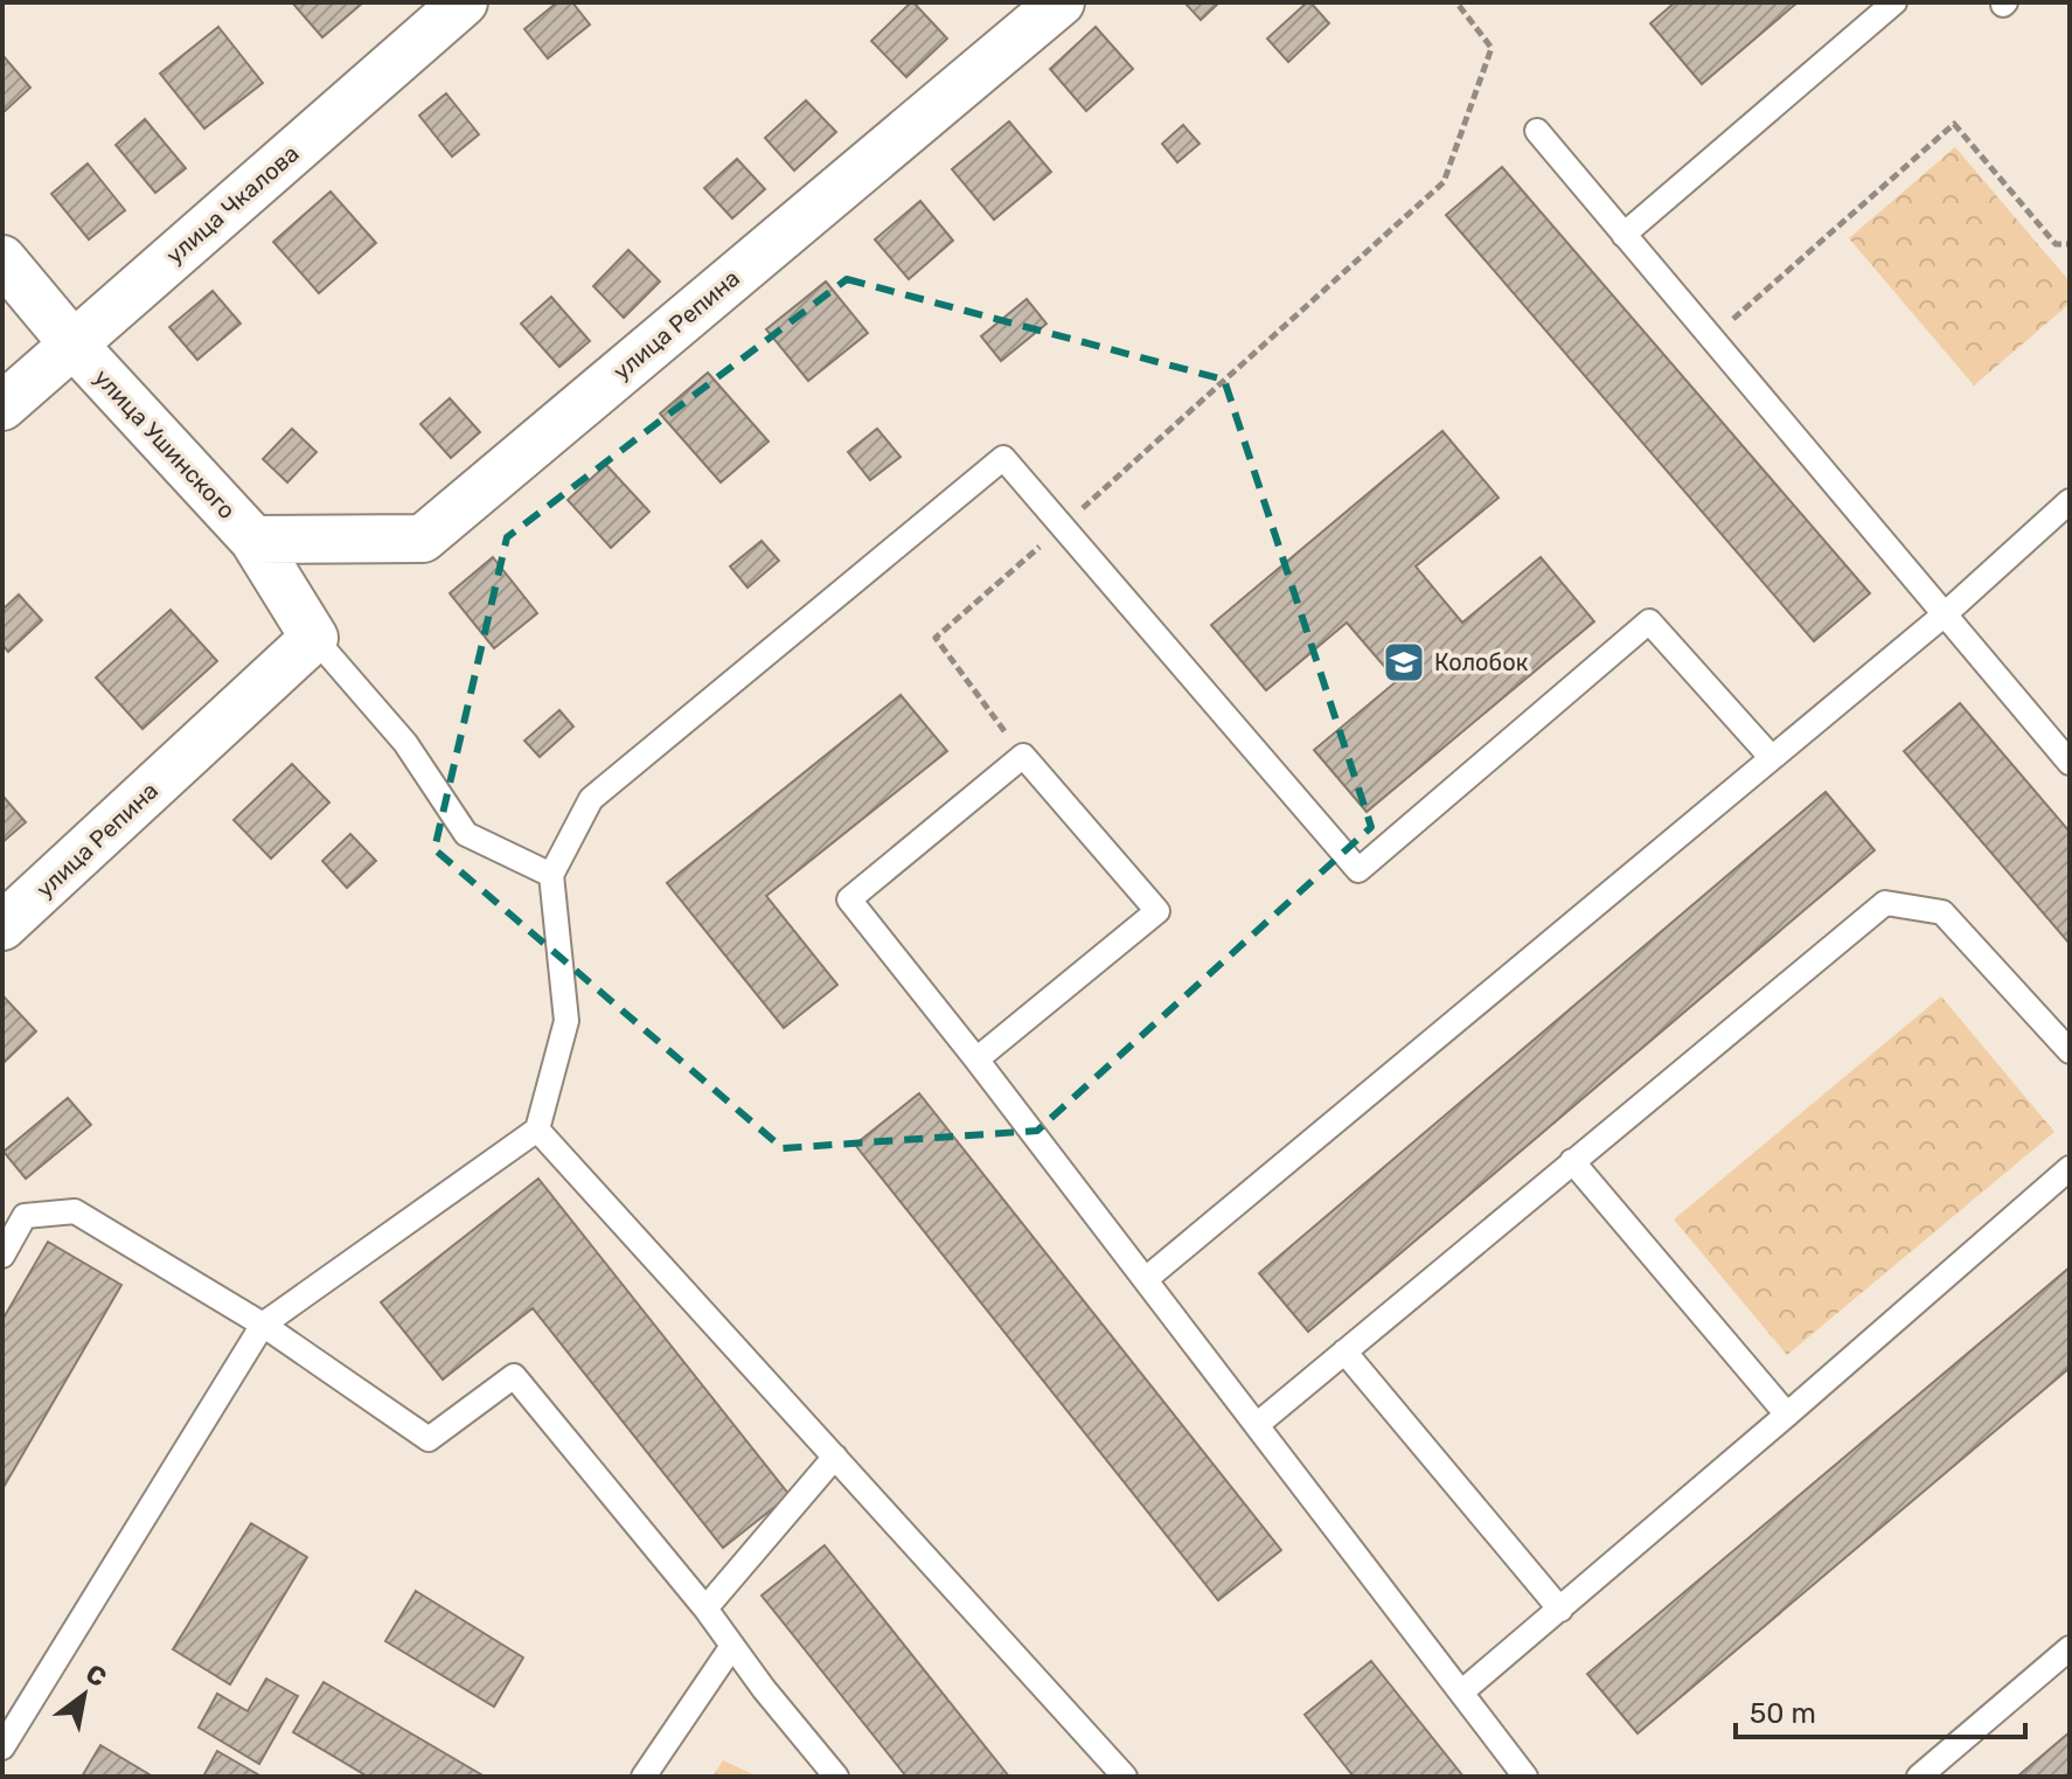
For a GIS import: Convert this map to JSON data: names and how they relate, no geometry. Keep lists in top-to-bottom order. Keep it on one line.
{"streets":{"street":["улица Чкалова","улица Репина","улица Ушинского"]},"crossings":[["улица Чкалова","улица Ушинского"],["улица Репина","улица Ушинского"]],"places":{"school or university":["Колобок"]},"scale_bar":"50 m","north":"top right"}
